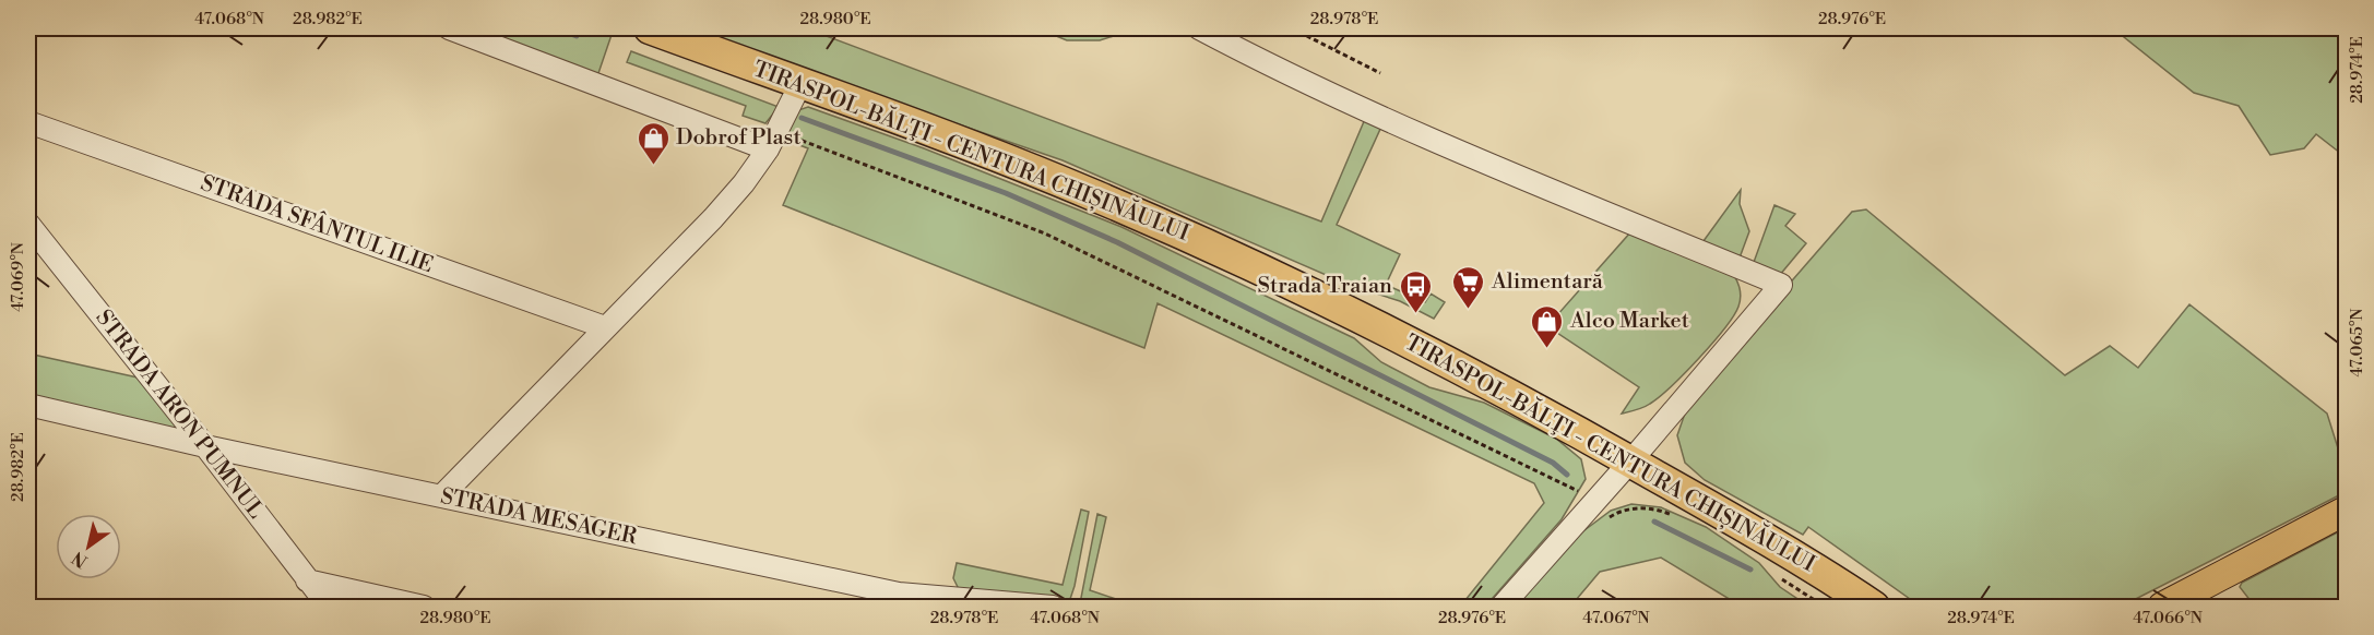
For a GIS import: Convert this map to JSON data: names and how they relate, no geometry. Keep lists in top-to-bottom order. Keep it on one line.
{"streets":{"highway":["TIRASPOL-BĂLŢI - CENTURA CHIȘINĂULUI"],"street":["STRADA SFÂNTUL ILIE","STRADA ARON PUMNUL","STRADA MESAGER"]},"crossings":[["STRADA ARON PUMNUL","STRADA MESAGER"]],"places":{"shop":["Dobrof Plast","Alco Market"],"supermarket":["Alimentară"],"bus stop":["Strada Traian"]},"north":"bottom left","coordinates":["47.068°N","28.982°E","28.980°E","28.978°E","28.976°E","28.974°E","47.069°N","47.065°N","47.067°N","47.066°N"]}
